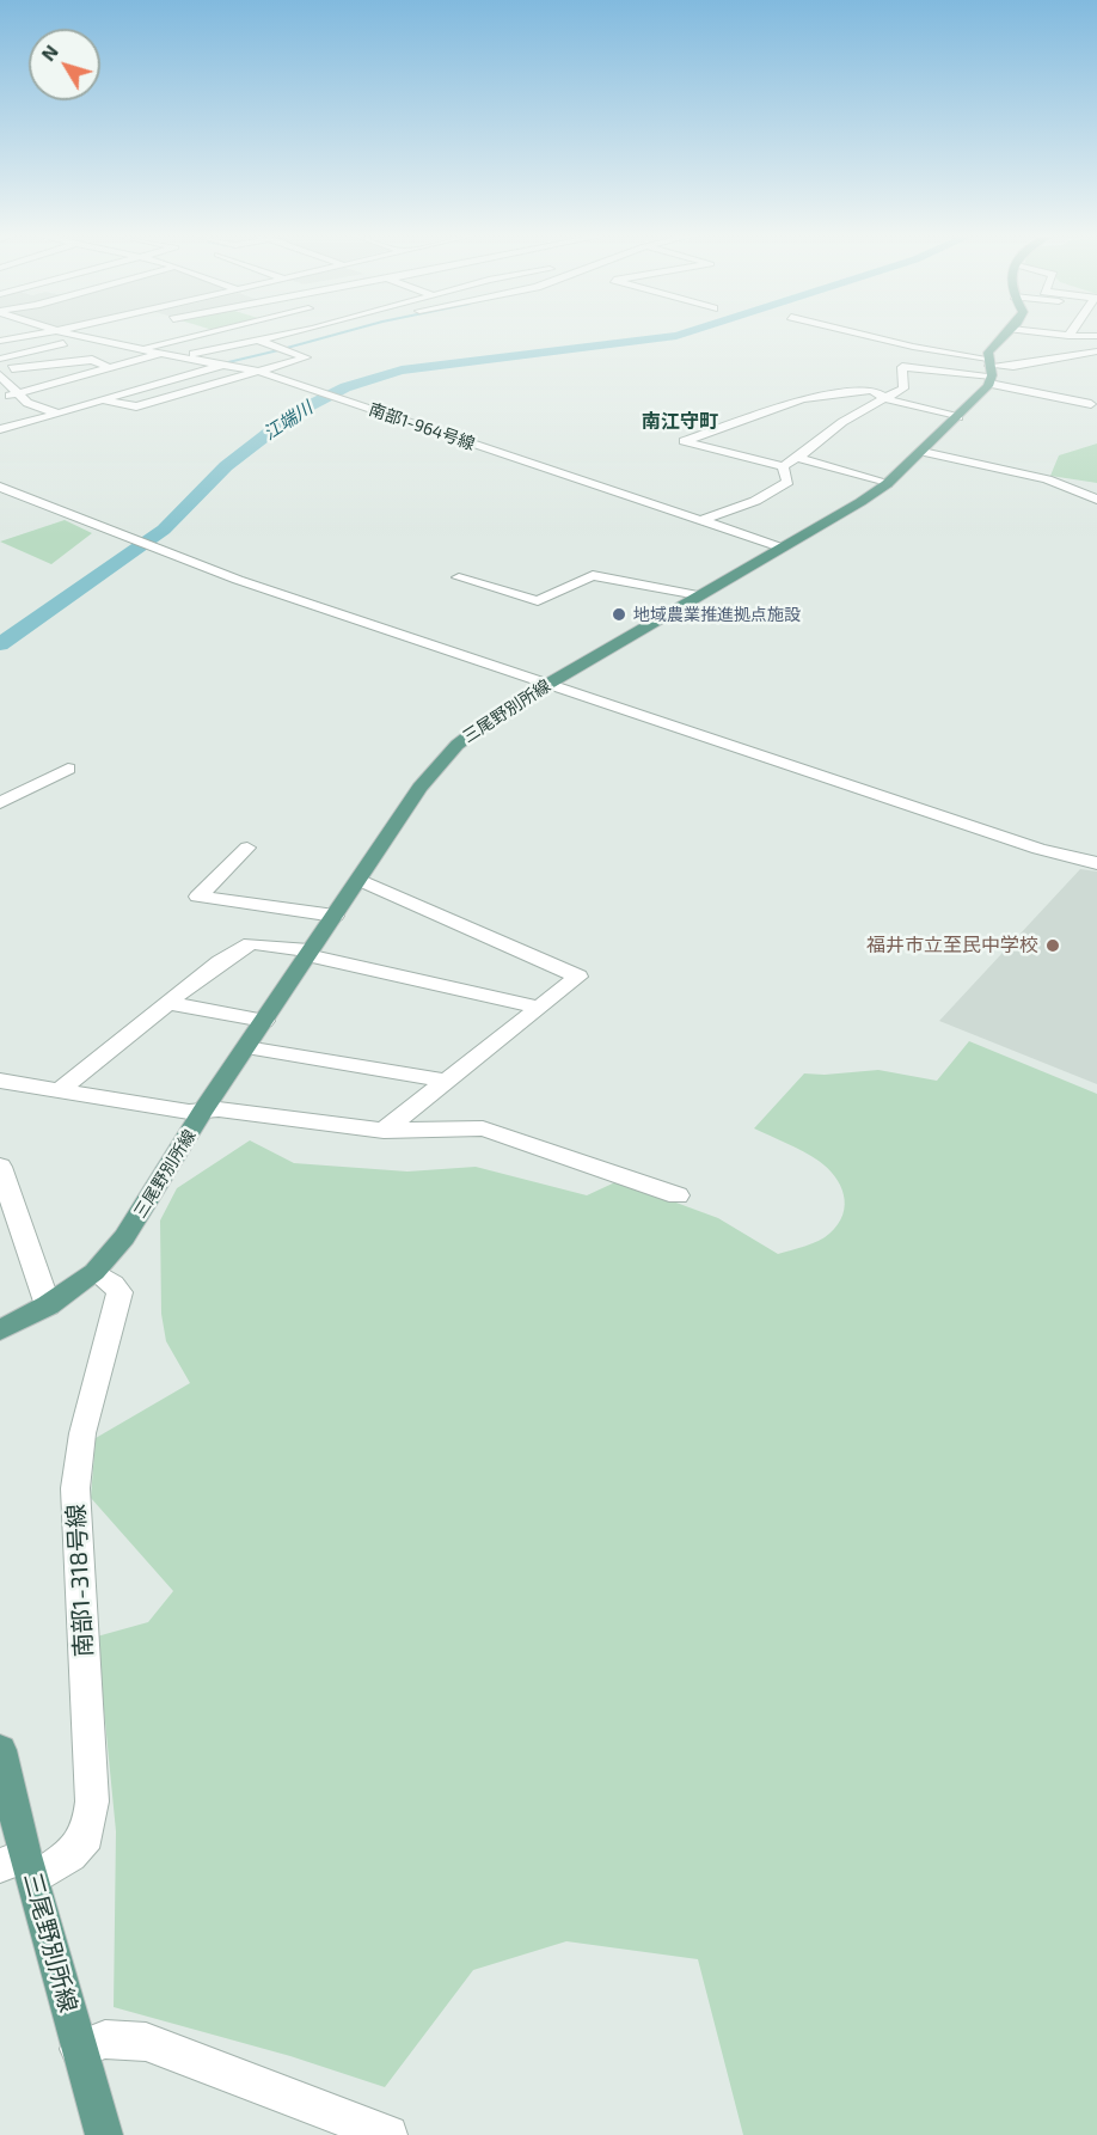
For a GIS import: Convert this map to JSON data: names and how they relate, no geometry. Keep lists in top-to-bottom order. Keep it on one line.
{"streets":{"main road":["三尾野別所線"],"street":["南部1-964号線","南部1-318号線"]},"crossings":[["南部1-964号線","三尾野別所線"],["三尾野別所線","南部1-318号線"]],"districts":["南江守町"],"water":["江端川"],"places":["地域農業推進拠点施設","福井市立至民中学校"],"north":"top left"}
